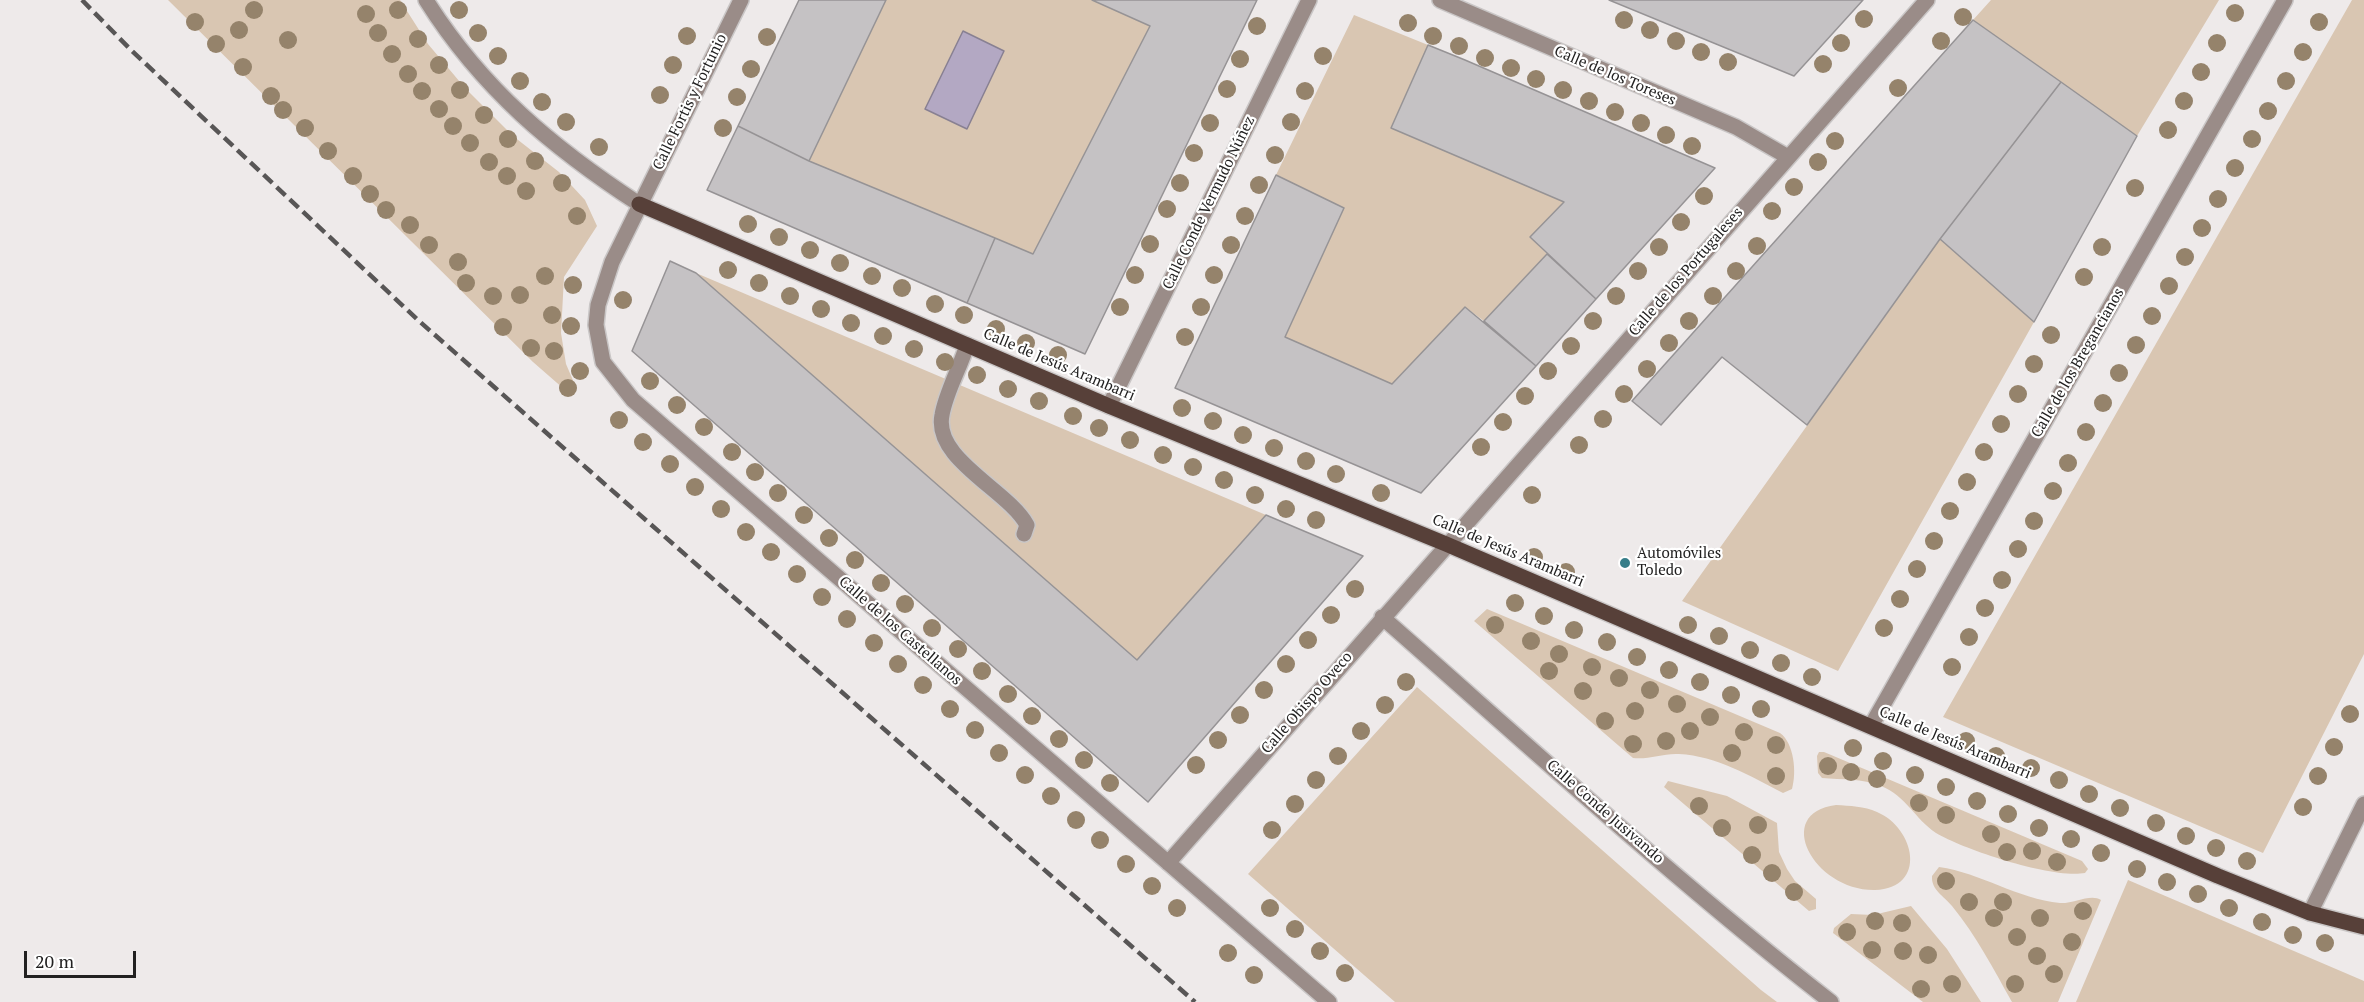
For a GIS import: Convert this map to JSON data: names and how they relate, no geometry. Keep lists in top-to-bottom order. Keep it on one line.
{"streets":{"main road":["Calle de Jesús Arambarri"],"street":["Calle de los Toreses","Calle Fortis y Fortunio","Calle Conde Vermudo Núñez","Calle de los Portugaleses","Calle de los Bregancianos","Calle de los Castellanos","Calle Obispo Oveco","Calle Conde Jusivando"]},"crossings":[["Calle de los Toreses","Calle de los Portugaleses"],["Calle Fortis y Fortunio","Calle de Jesús Arambarri"],["Calle Fortis y Fortunio","Calle de los Castellanos"],["Calle Conde Vermudo Núñez","Calle de Jesús Arambarri"],["Calle de los Portugaleses","Calle de Jesús Arambarri"],["Calle de los Portugaleses","Calle Obispo Oveco"],["Calle de los Bregancianos","Calle de Jesús Arambarri"],["Calle de Jesús Arambarri","Calle de los Castellanos"],["Calle de Jesús Arambarri","Calle Obispo Oveco"],["Calle de los Castellanos","Calle Obispo Oveco"],["Calle Obispo Oveco","Calle Conde Jusivando"]],"places":["Automóviles Toledo"],"scale_bar":"20 m"}
